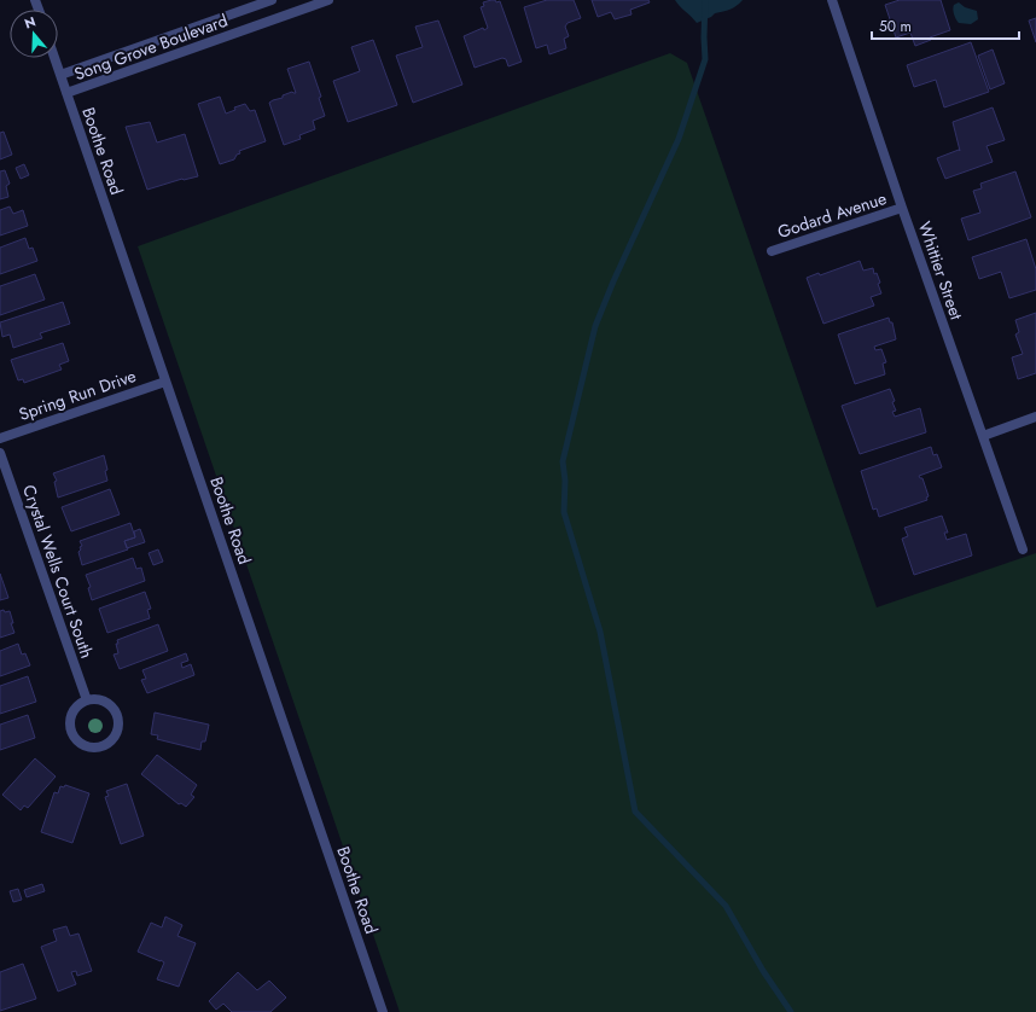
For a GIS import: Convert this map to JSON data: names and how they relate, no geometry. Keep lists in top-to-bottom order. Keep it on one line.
{"streets":{"street":["Song Grove Boulevard","Boothe Road","Godard Avenue","Whittier Street","Spring Run Drive","Crystal Wells Court South"]},"crossings":[["Song Grove Boulevard","Boothe Road"],["Boothe Road","Spring Run Drive"],["Godard Avenue","Whittier Street"]],"scale_bar":"50 m","north":"top"}
